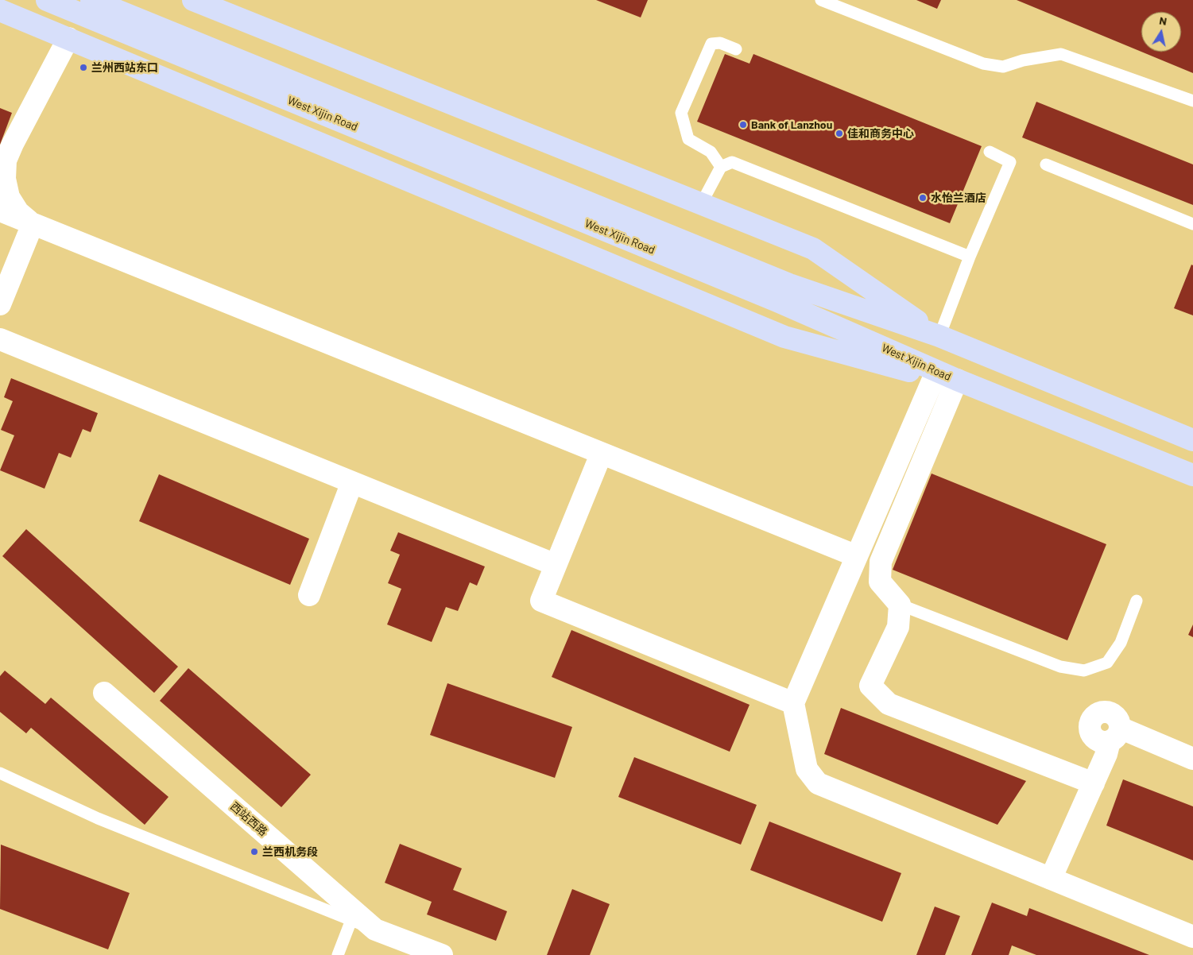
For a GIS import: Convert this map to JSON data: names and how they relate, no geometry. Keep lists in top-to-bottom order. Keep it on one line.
{"streets":{"main road":["West Xijin Road"],"street":["西站西路"]},"places":["兰州西站东口","Bank of Lanzhou","佳和商务中心","水怡兰酒店","兰西机务段"],"north":"top"}
